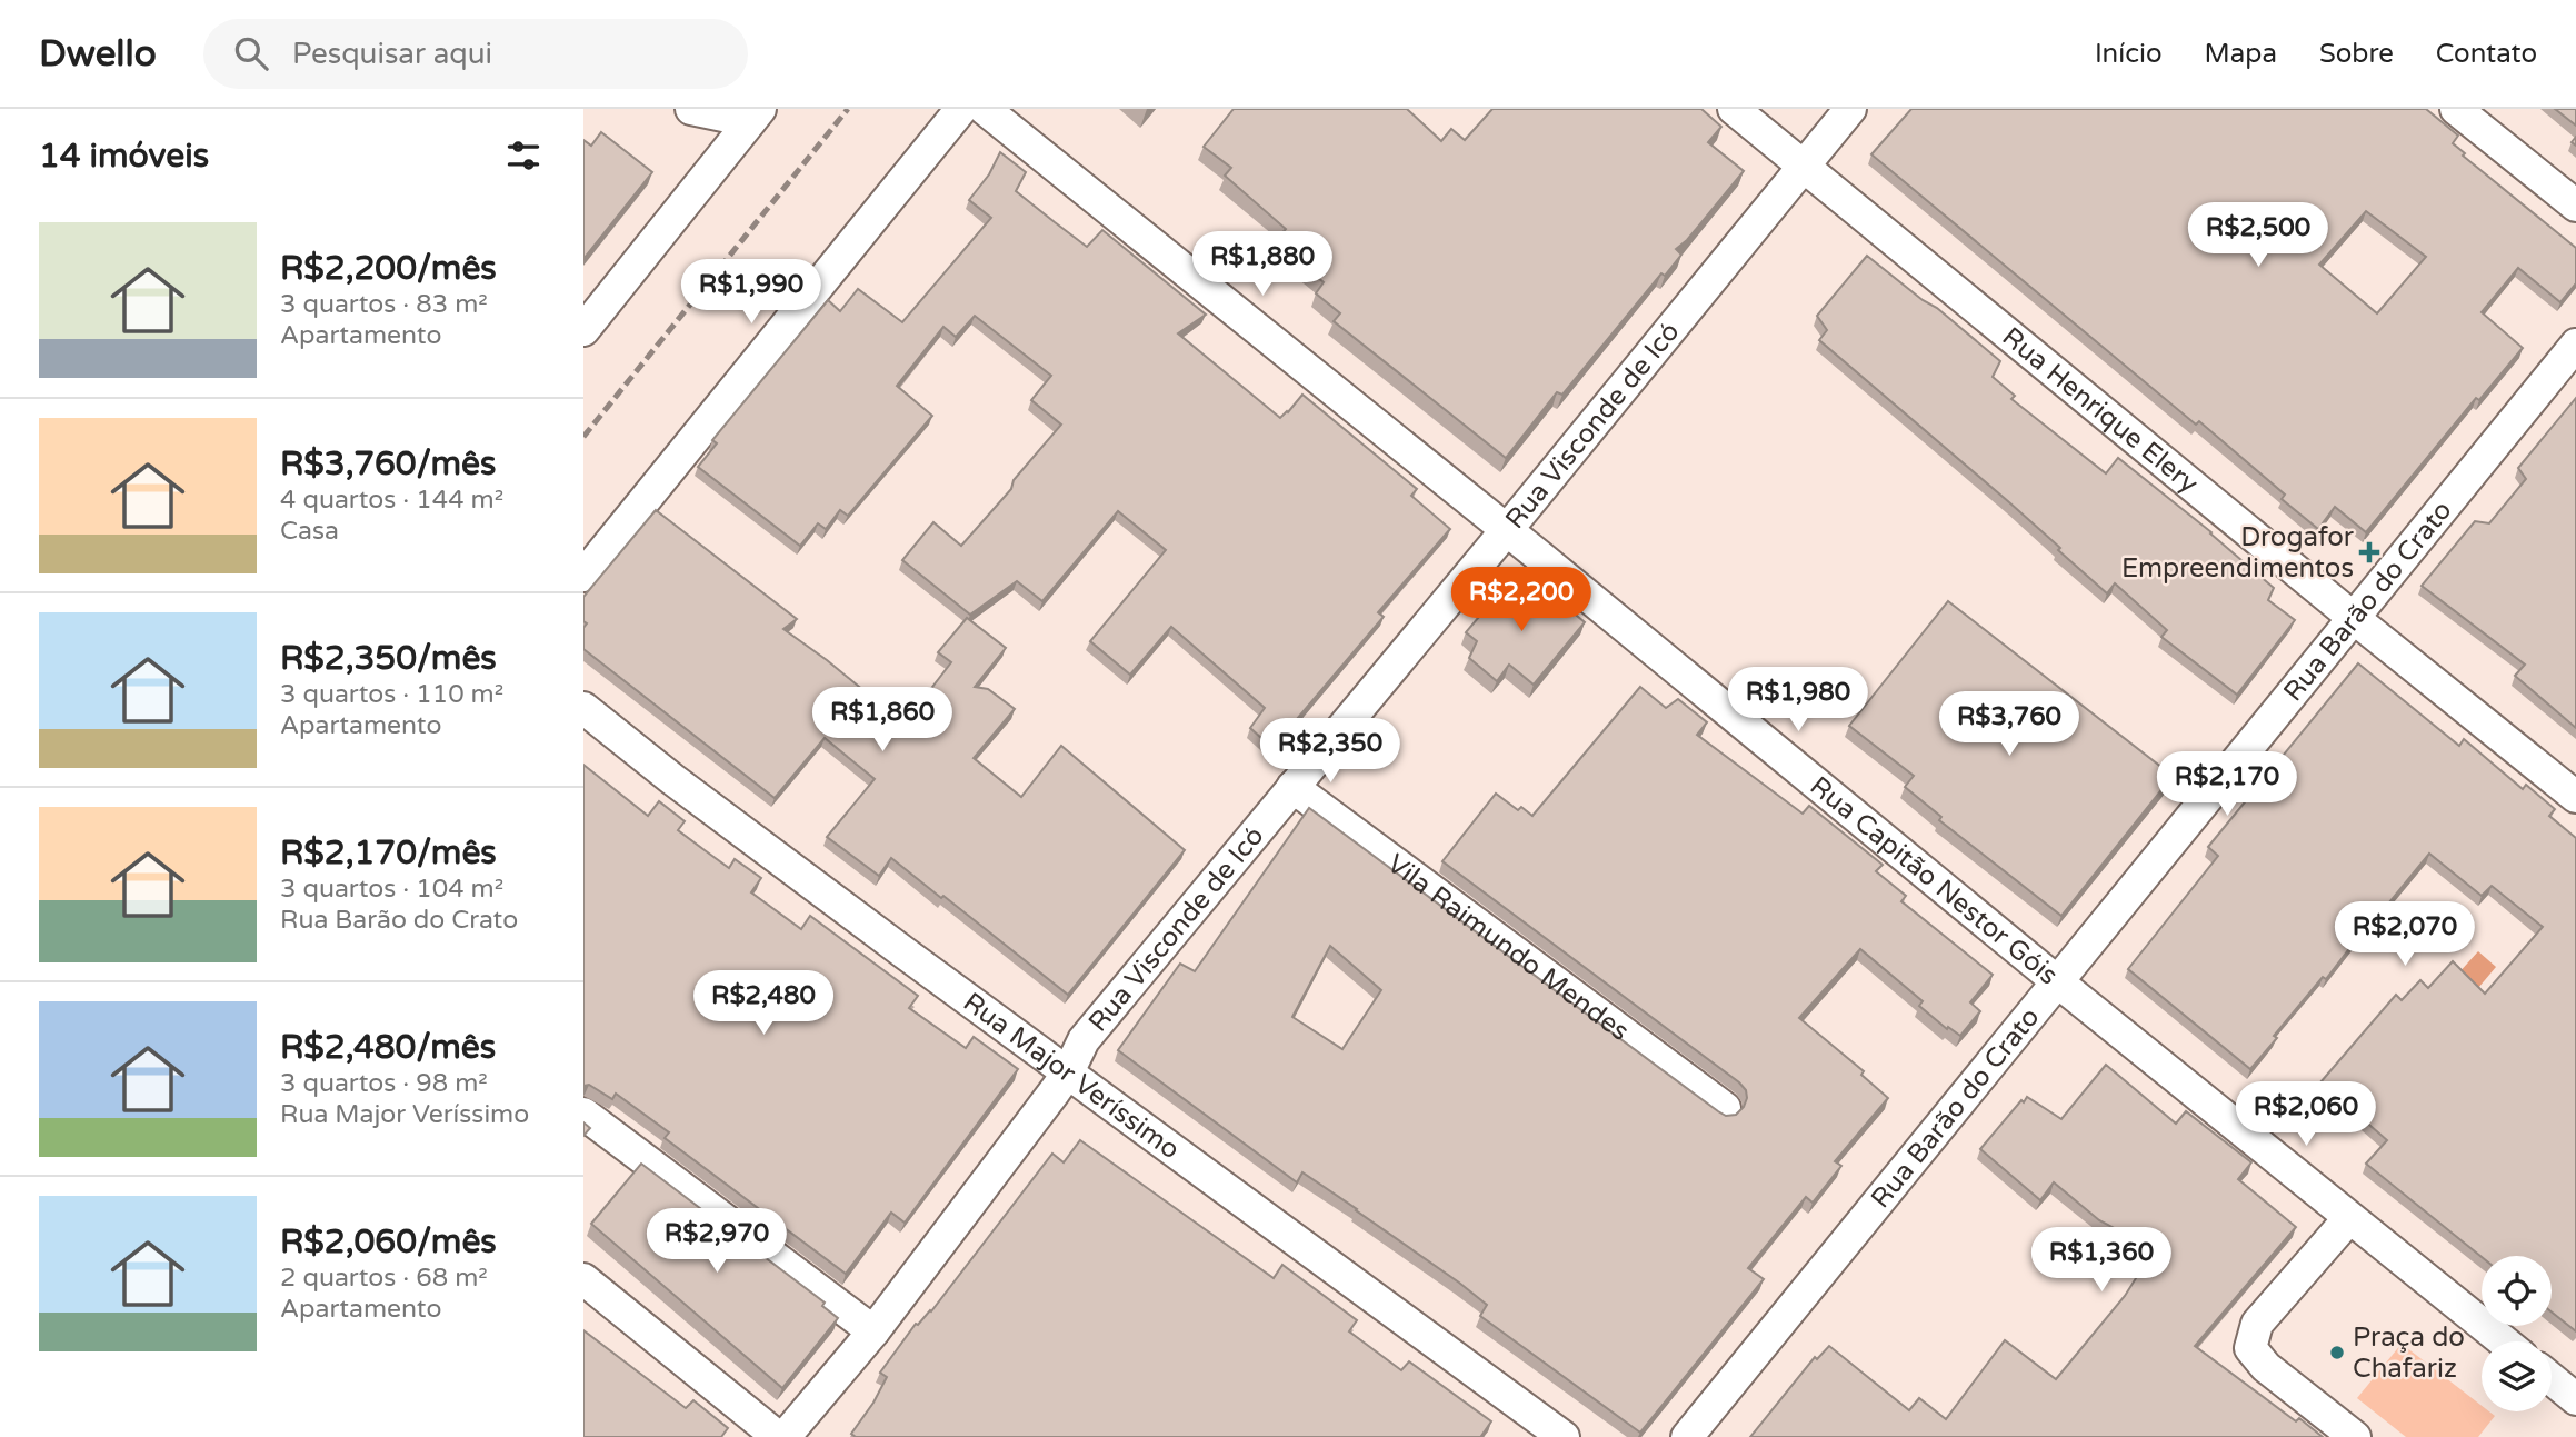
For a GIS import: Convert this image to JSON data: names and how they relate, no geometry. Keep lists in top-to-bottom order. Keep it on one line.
{"streets":{"street":["Rua Henrique Elery","Rua Visconde de Icó","Rua Barão do Crato","Rua Capitão Nestor Góis","Vila Raimundo Mendes","Rua Major Veríssimo"]},"crossings":[["Rua Henrique Elery","Rua Visconde de Icó"],["Rua Henrique Elery","Rua Barão do Crato"],["Rua Visconde de Icó","Rua Capitão Nestor Góis"],["Rua Visconde de Icó","Vila Raimundo Mendes"],["Rua Visconde de Icó","Rua Major Veríssimo"],["Rua Barão do Crato","Rua Capitão Nestor Góis"]],"places":{"health":["Drogafor Empreendimentos"],"other":["Praça do Chafariz"]},"page":{"header":"Dwello","search":"Pesquisar aqui","nav":["Início","Mapa","Sobre","Contato"],"heading":"14 imóveis","list":[{"name":"R$2,200/mês","note":"3 quartos · 83 m² · Apartamento"},{"name":"R$3,760/mês","note":"4 quartos · 144 m² · Casa"},{"name":"R$2,350/mês","note":"3 quartos · 110 m² · Apartamento"},{"name":"R$2,170/mês","note":"3 quartos · 104 m² · Rua Barão do Crato"},{"name":"R$2,480/mês","note":"3 quartos · 98 m² · Rua Major Veríssimo"},{"name":"R$2,060/mês","note":"2 quartos · 68 m² · Apartamento"}],"price":["R$2,500","R$1,880","R$1,990","R$2,200","R$1,980","R$1,860","R$3,760","R$2,350","R$2,170","R$2,070","R$2,480","R$2,060","R$2,970","R$1,360"]}}
